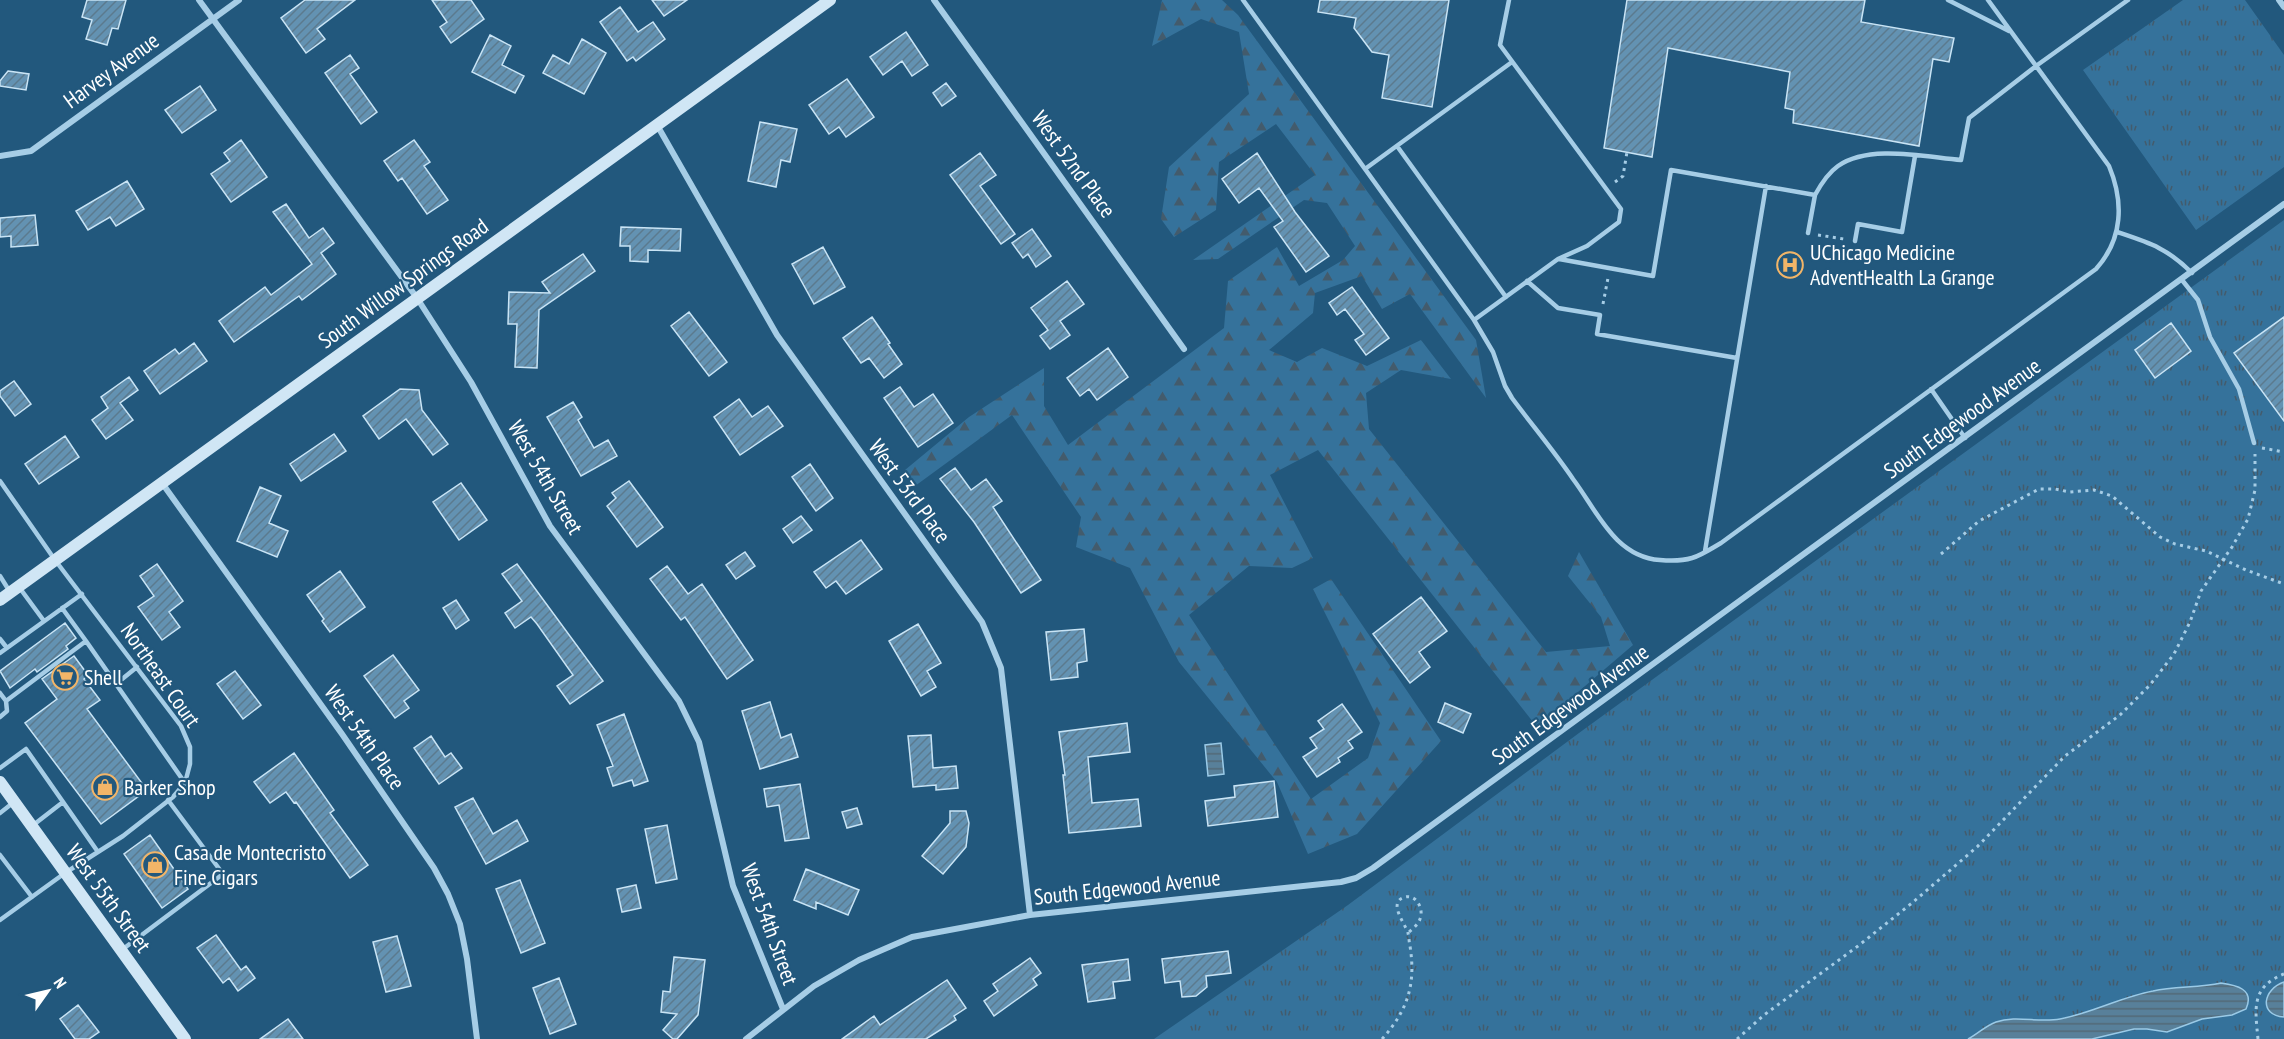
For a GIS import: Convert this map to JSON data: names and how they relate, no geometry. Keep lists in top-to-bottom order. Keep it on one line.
{"streets":{"street":["Harvey Avenue","West 52nd Place","South Willow Springs Road","South Edgewood Avenue","West 54th Street","West 53rd Place","West 54th Place","West 55th Street"],"lane":["Northeast Court"]},"crossings":[["Harvey Avenue","West 54th Street"],["South Willow Springs Road","West 54th Street"],["South Willow Springs Road","West 53rd Place"],["South Willow Springs Road","Northeast Court"],["South Willow Springs Road","West 54th Place"],["South Edgewood Avenue","West 54th Street"],["South Edgewood Avenue","West 53rd Place"]],"places":{"hospital":["UChicago Medicine AdventHealth La Grange"],"supermarket":["Shell"],"shop":["Barker Shop","Casa de Montecristo Fine Cigars"]},"north":"top right"}
